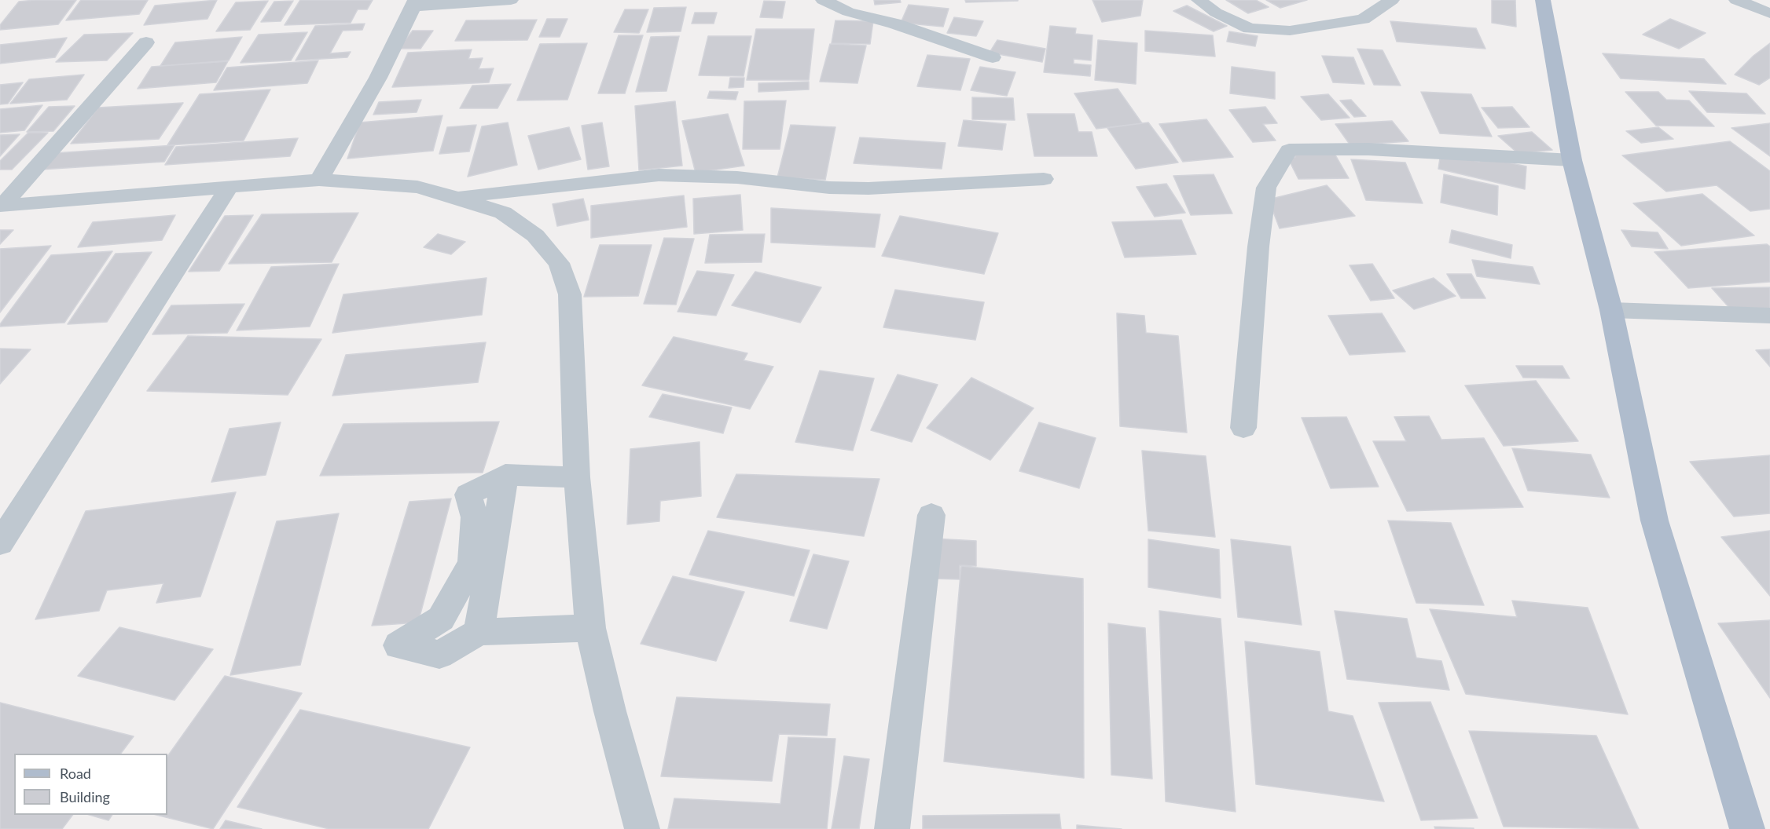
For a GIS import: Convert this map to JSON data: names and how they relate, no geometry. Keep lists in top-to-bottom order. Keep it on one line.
{"legend":["Road","Building"]}
